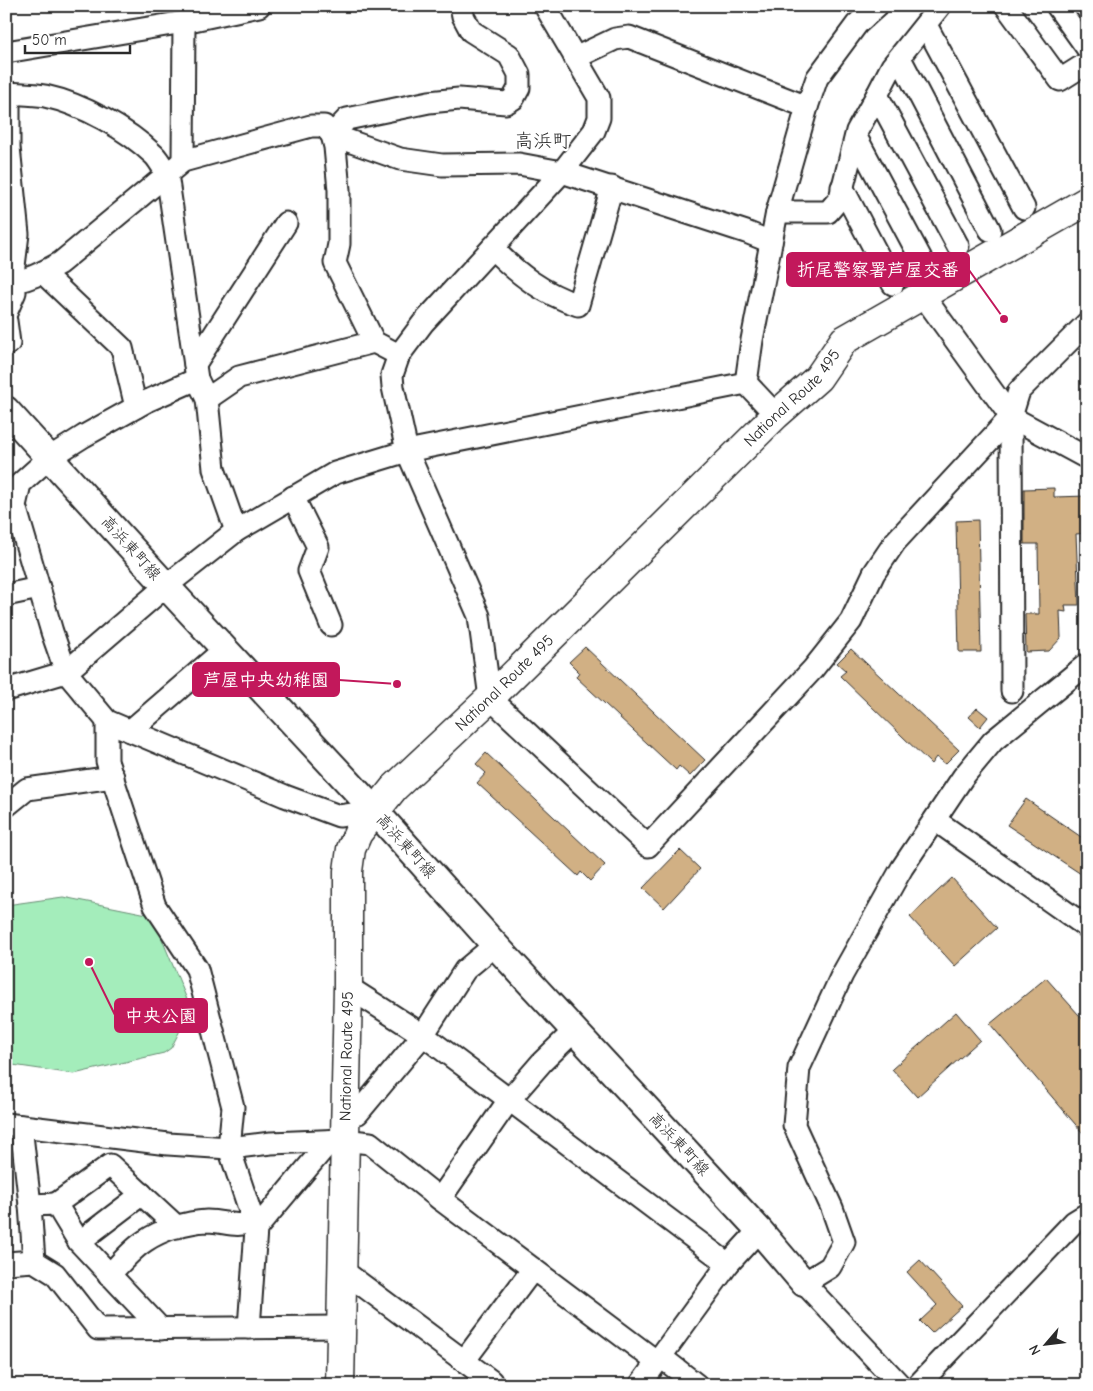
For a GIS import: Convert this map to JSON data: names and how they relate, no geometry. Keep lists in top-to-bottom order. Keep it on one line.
{"streets":{"highway":["National Route 495"],"main road":["高浜東町線"]},"crossings":[["National Route 495","高浜東町線"]],"districts":["高浜町"],"places":["折尾警察署芦屋交番","芦屋中央幼稚園","中央公園"],"scale_bar":"50 m","north":"bottom left"}
